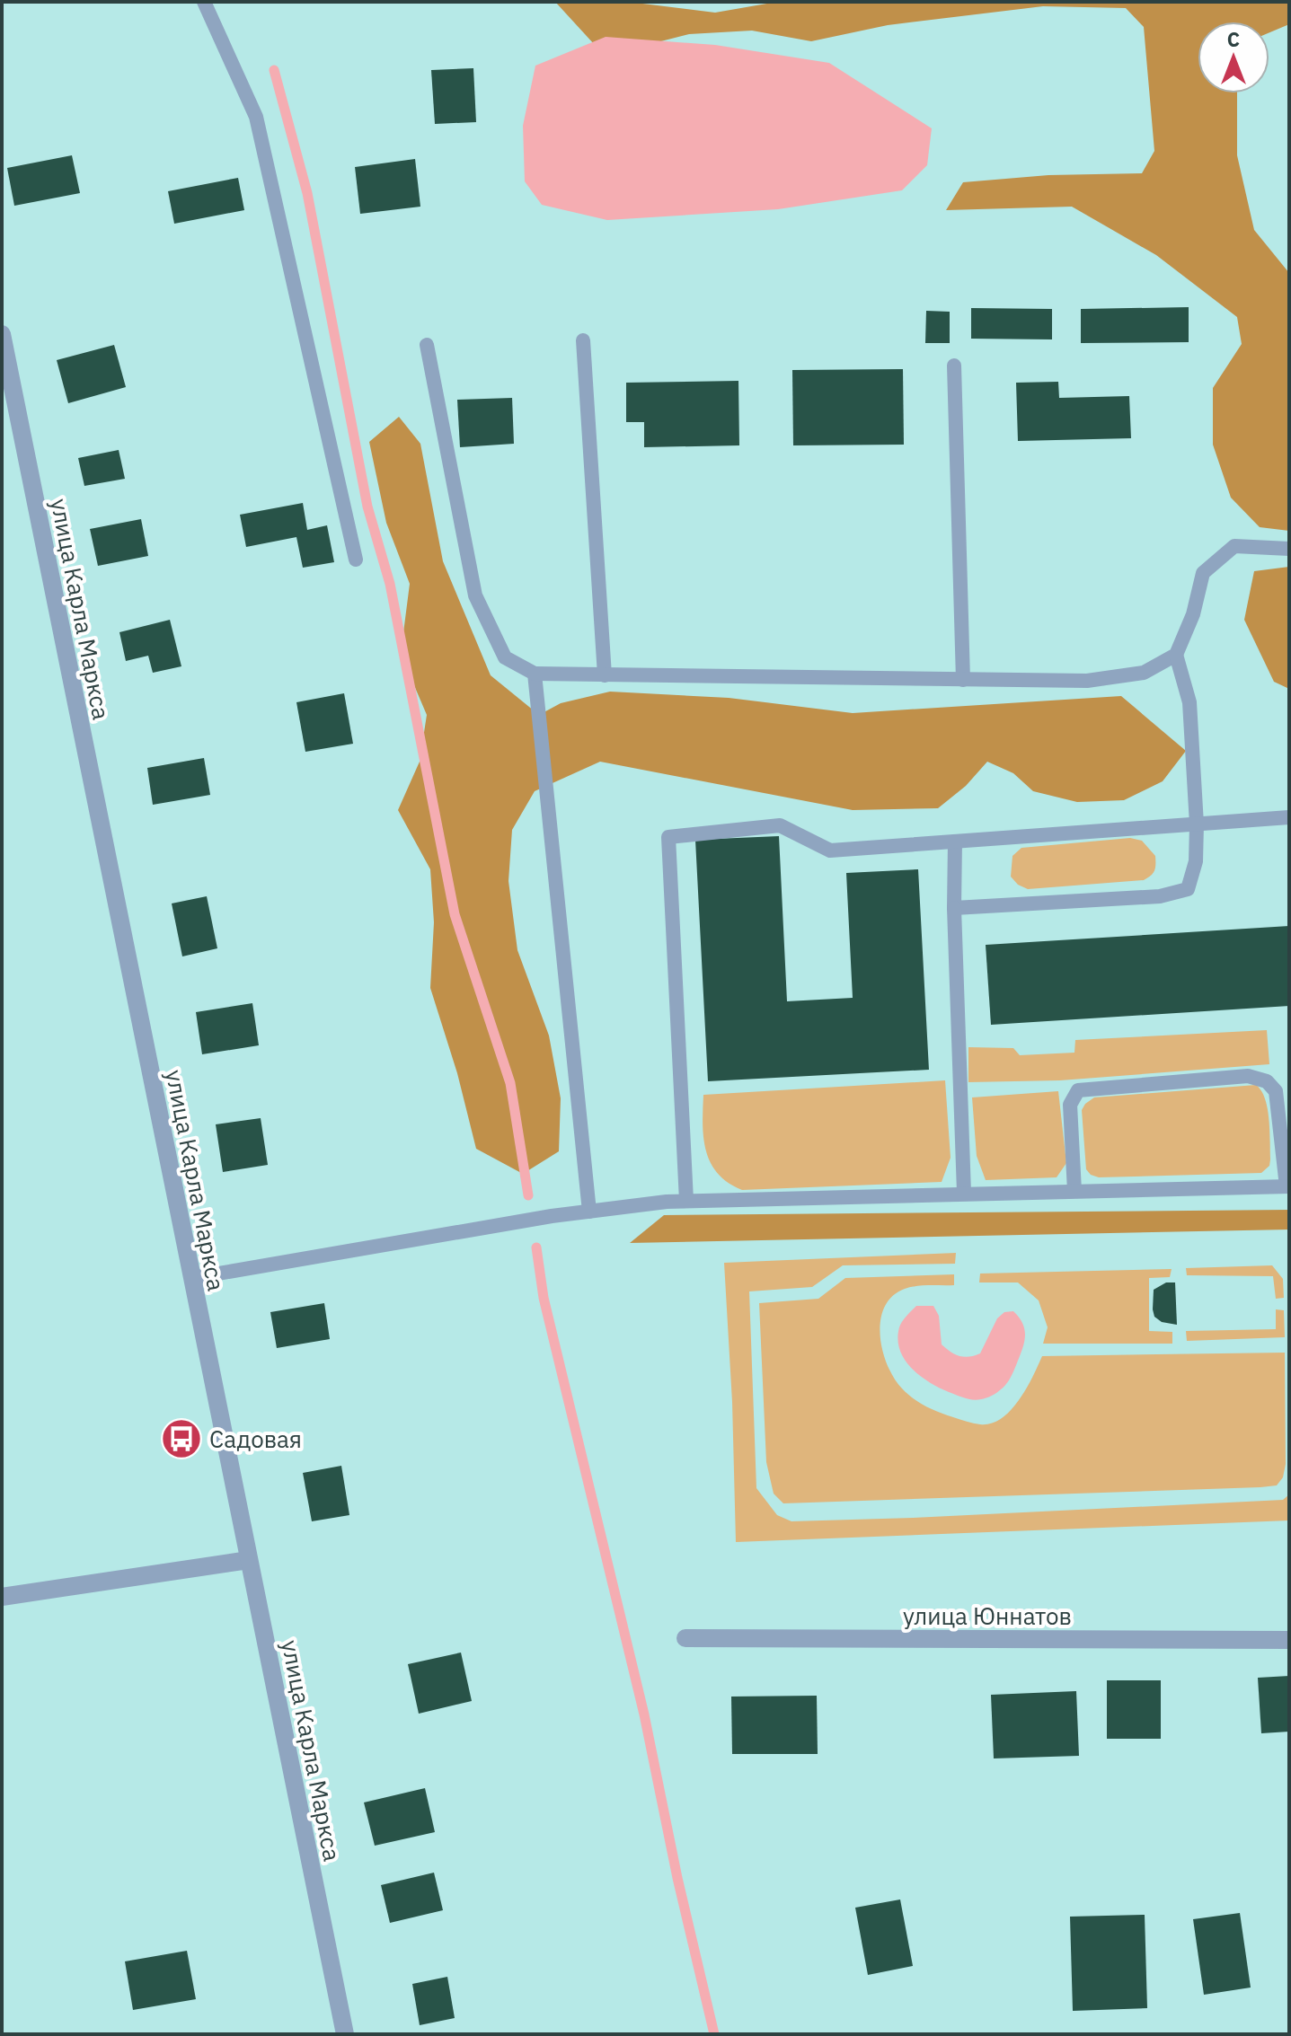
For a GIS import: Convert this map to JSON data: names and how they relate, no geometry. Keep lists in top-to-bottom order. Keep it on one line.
{"streets":{"street":["улица Карла Маркса","улица Юннатов"]},"places":{"bus stop":["Садовая"]},"north":"top"}
